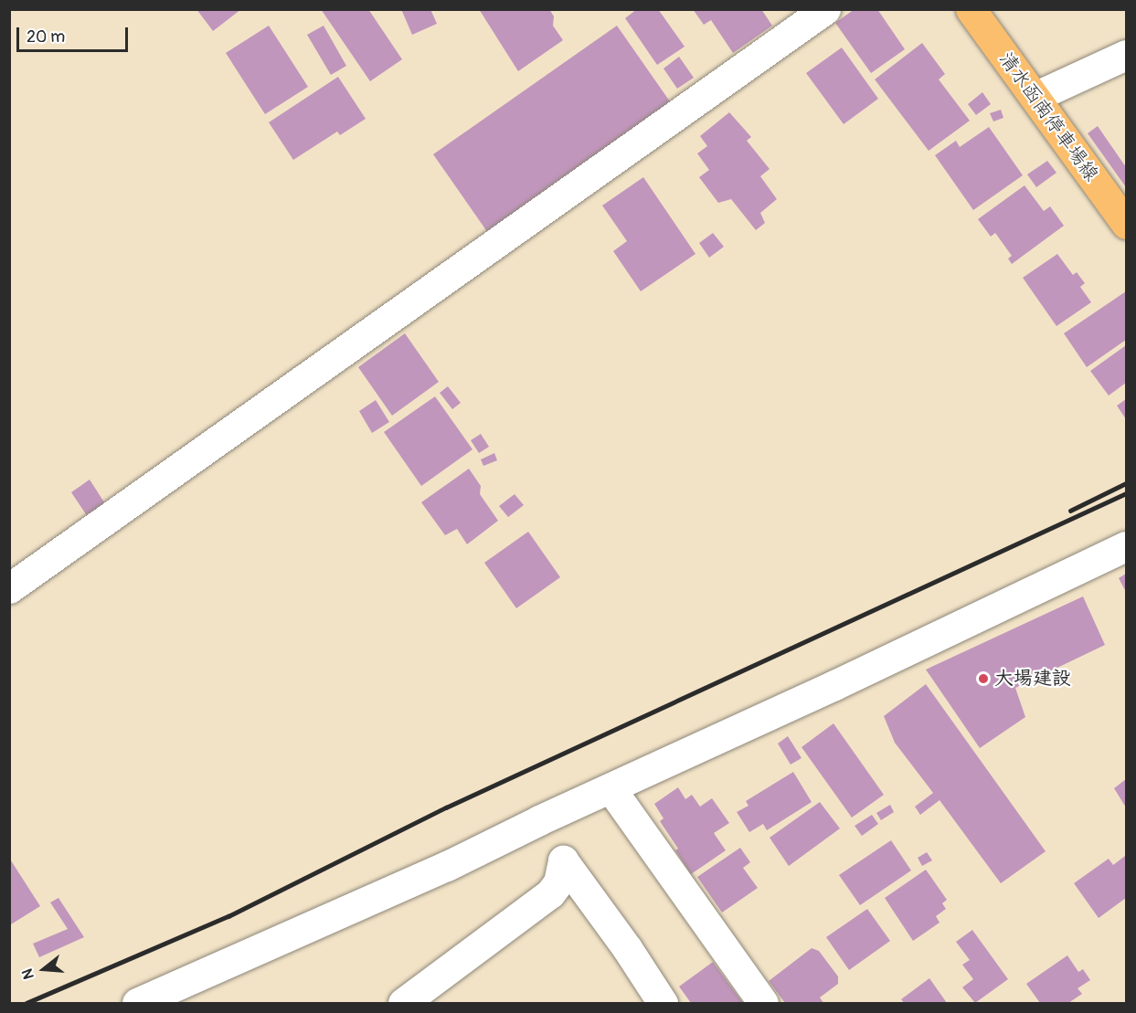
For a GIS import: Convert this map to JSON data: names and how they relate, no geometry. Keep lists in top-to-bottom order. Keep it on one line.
{"streets":{"main road":["清水函南停車場線"]},"places":["大場建設"],"scale_bar":"20 m","north":"left"}
